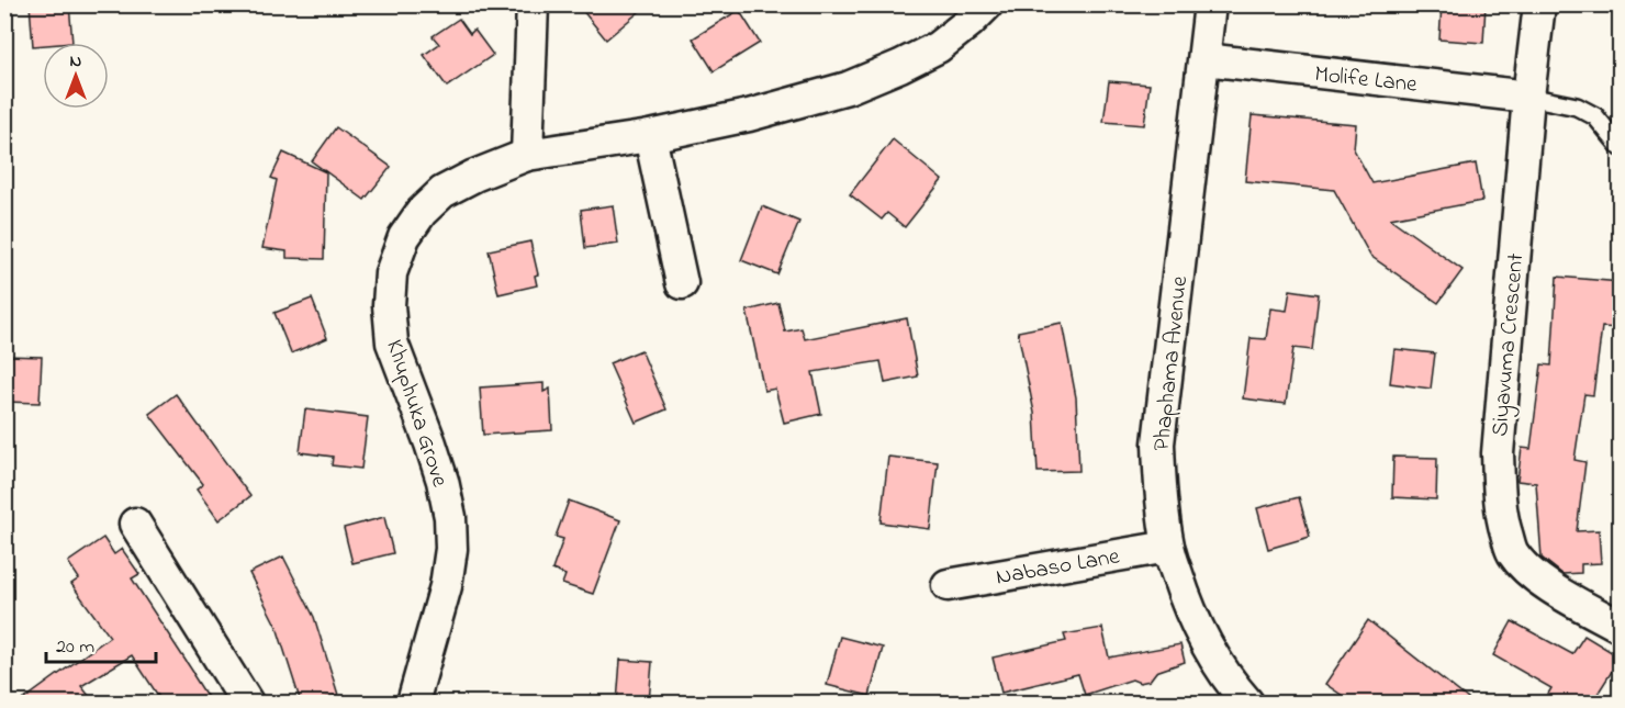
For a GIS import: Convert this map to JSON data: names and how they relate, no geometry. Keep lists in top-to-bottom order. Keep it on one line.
{"streets":{"street":["Molife Lane","Siyavuma Crescent","Phaphama Avenue","Khuphuka Grove","Nabaso Lane"]},"crossings":[["Molife Lane","Siyavuma Crescent"],["Molife Lane","Phaphama Avenue"],["Phaphama Avenue","Nabaso Lane"]],"scale_bar":"20 m","north":"top"}
